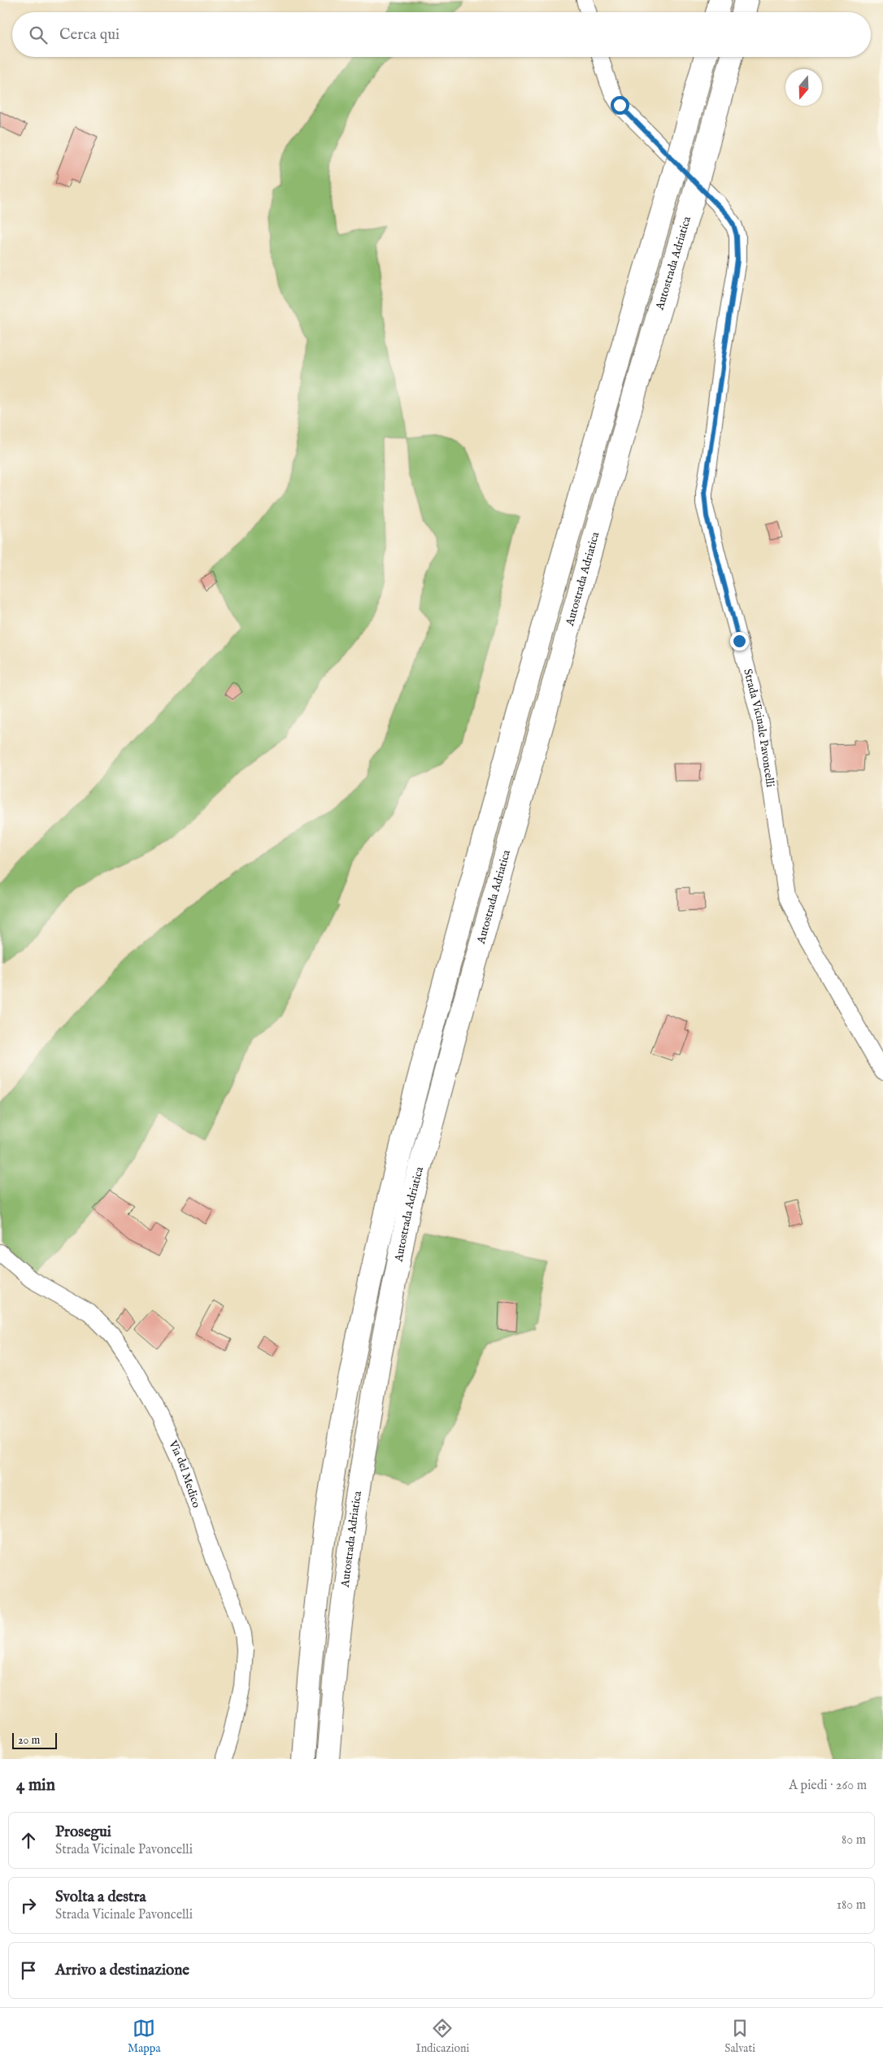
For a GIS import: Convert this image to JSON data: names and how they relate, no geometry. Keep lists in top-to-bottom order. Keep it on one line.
{"streets":{"highway":["Autostrada Adriatica"],"street":["Strada Vicinale Pavoncelli","Via del Medico"]},"scale_bar":"20 m","north":"bottom","page":{"search":"Cerca qui","scale":"20 m","heading":["4 min","A piedi · 260 m"],"list":[["Prosegui","Strada Vicinale Pavoncelli","80 m"],["Svolta a destra","Strada Vicinale Pavoncelli","180 m"],"Arrivo a destinazione"],"nav":["Mappa","Indicazioni","Salvati"]}}
